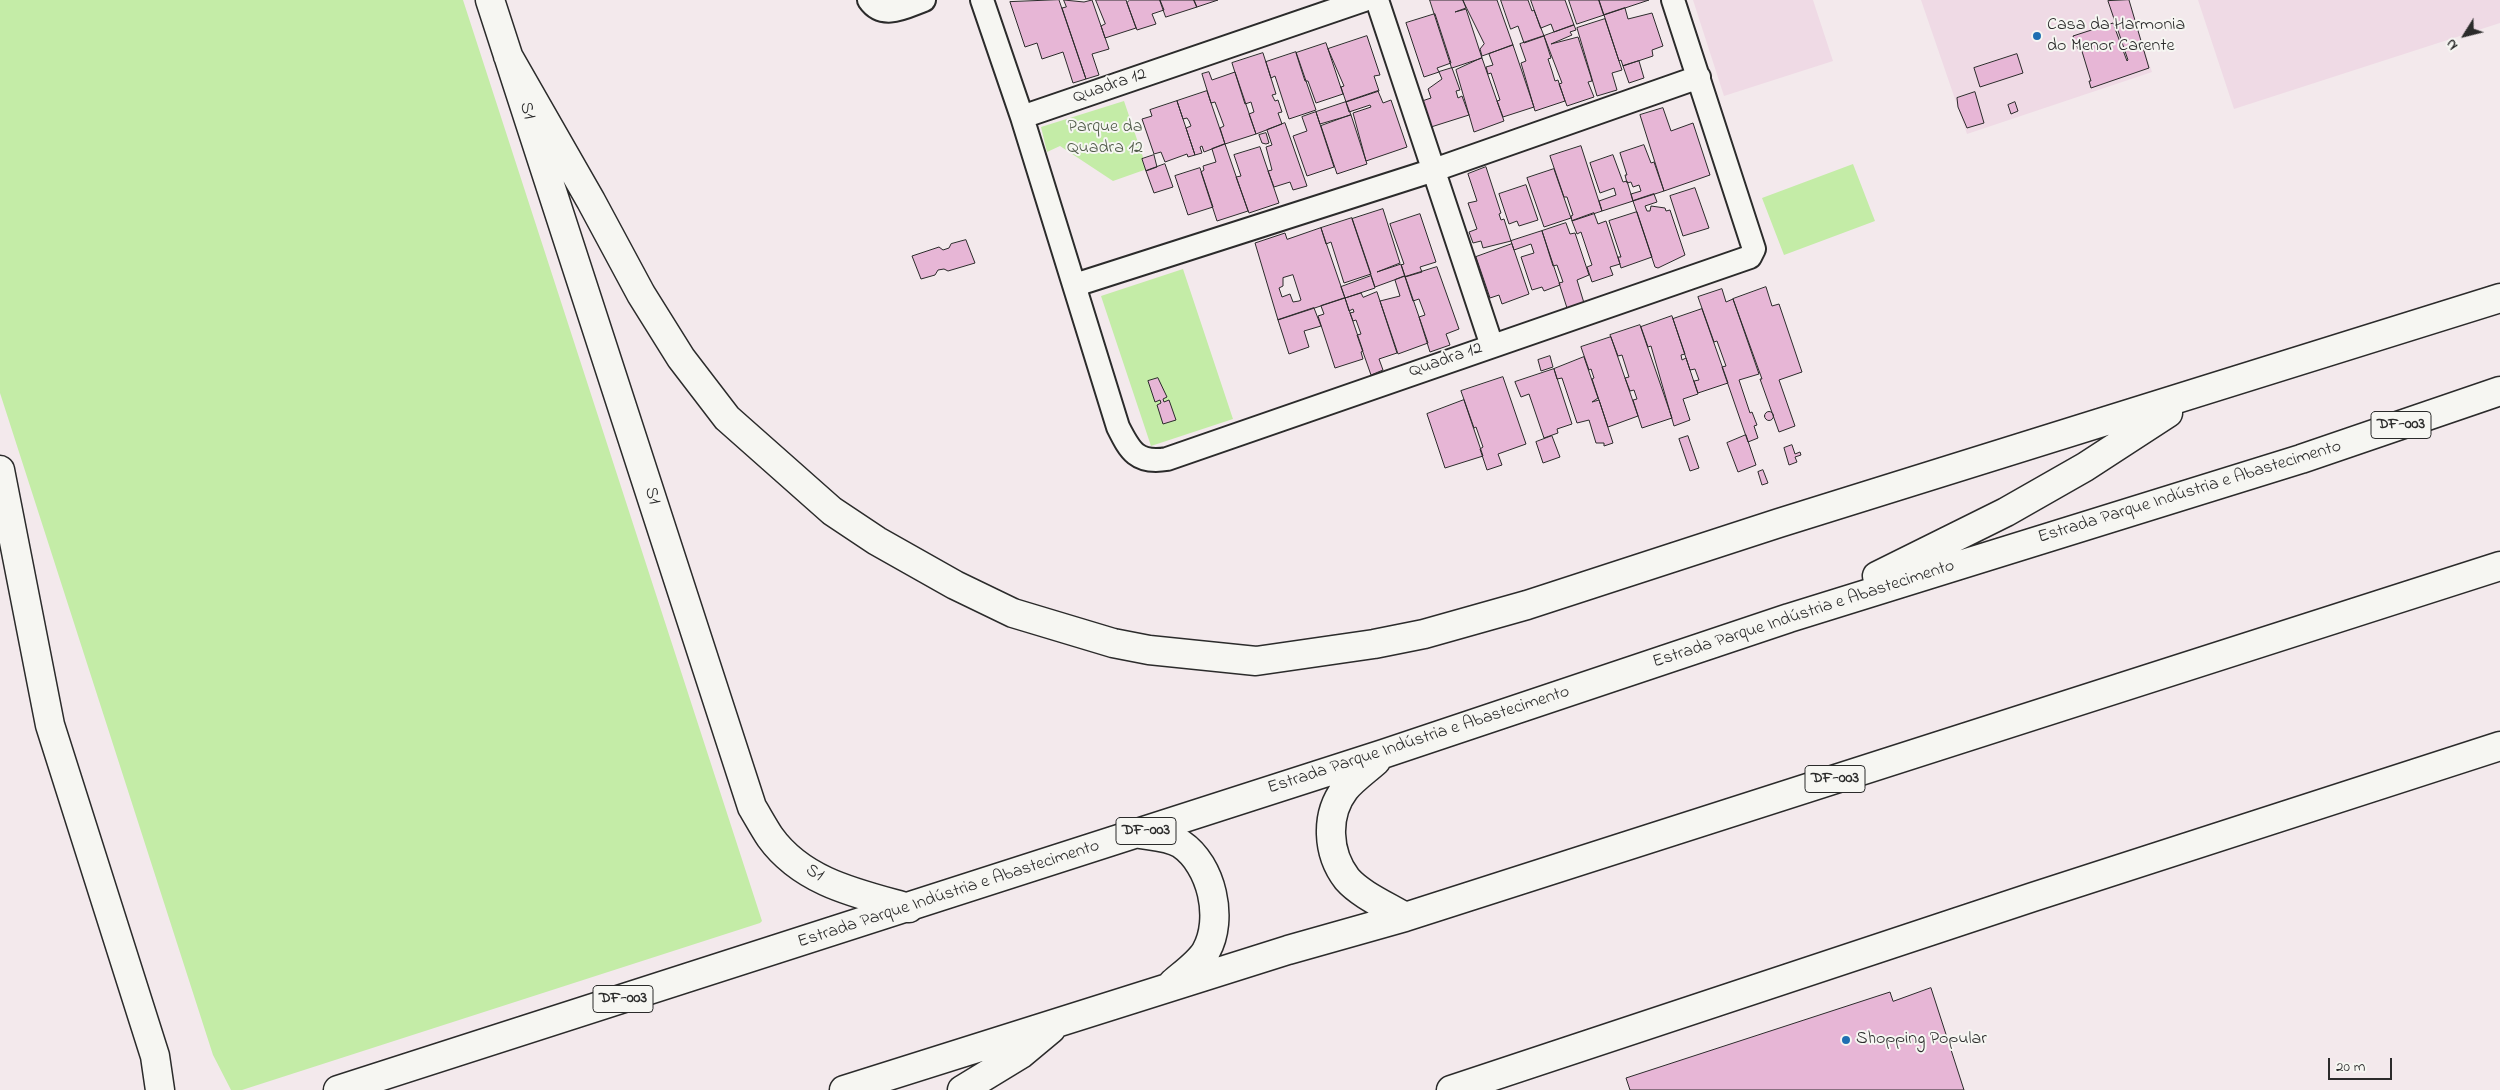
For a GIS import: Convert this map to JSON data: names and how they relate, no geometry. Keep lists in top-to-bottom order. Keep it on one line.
{"streets":{"highway":["S1","DF-003","Estrada Parque Indústria e Abastecimento"],"street":["Quadra 12"]},"crossings":[["S1","Estrada Parque Indústria e Abastecimento"]],"parks":["Parque da Quadra 12"],"places":["Casa da Harmonia do Menor Carente","Shopping Popular"],"scale_bar":"20 m","north":"bottom left"}
